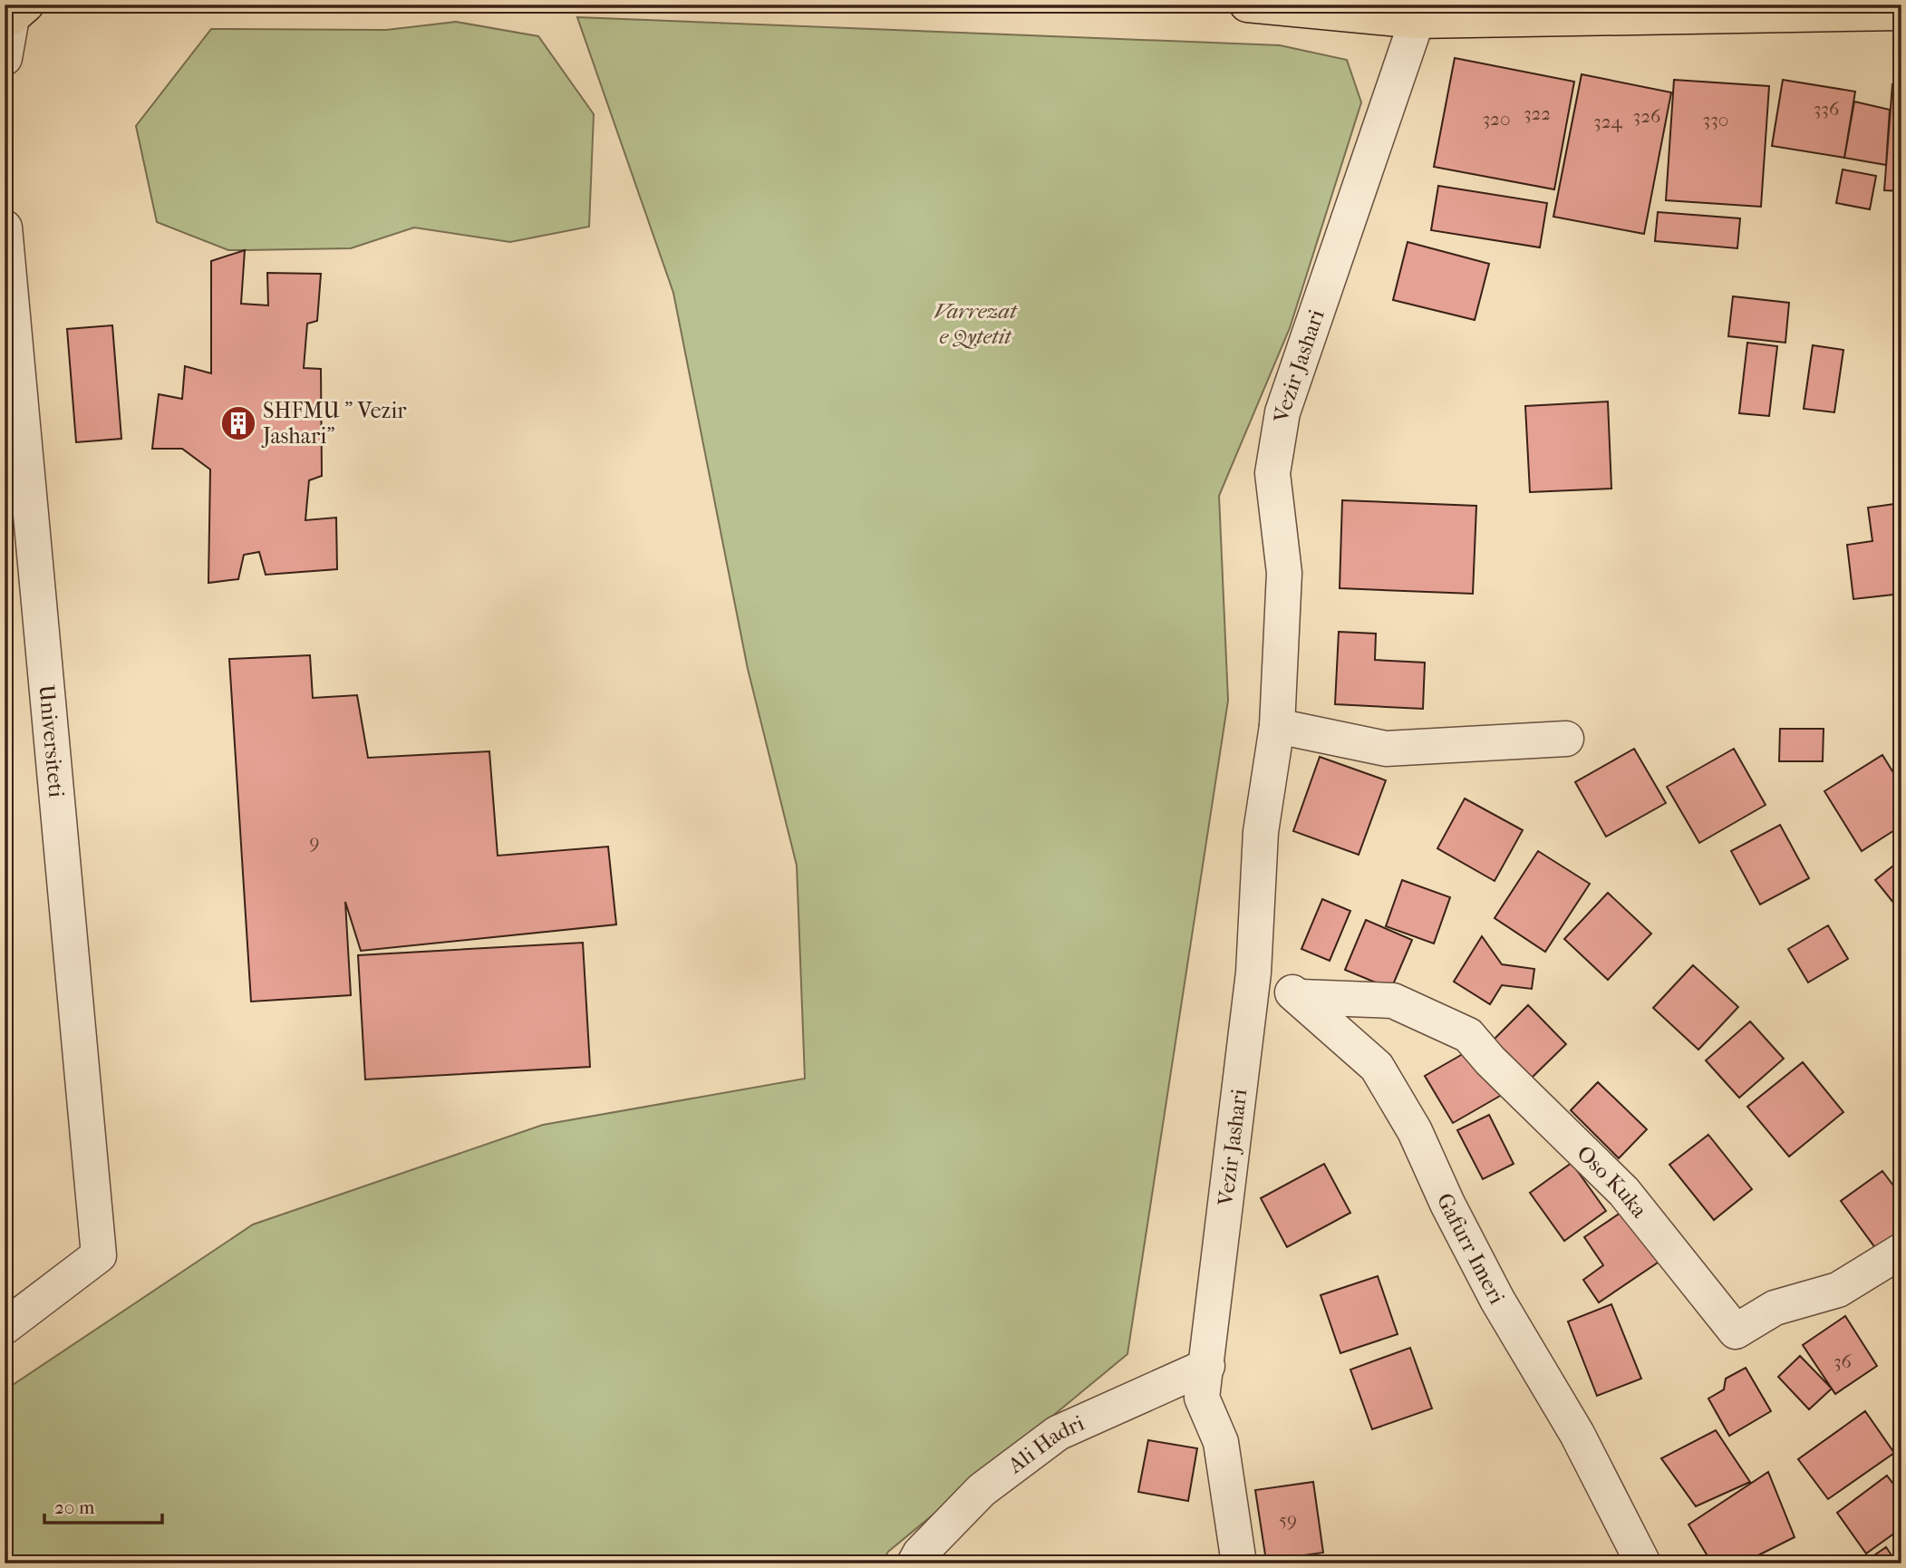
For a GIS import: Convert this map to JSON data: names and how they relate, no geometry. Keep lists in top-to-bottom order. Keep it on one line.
{"streets":{"street":["Vezir Jashari","Universiteti","Oso Kuka","Gafurr Imeri","Ali Hadri"]},"crossings":[["Vezir Jashari","Gafurr Imeri"],["Vezir Jashari","Ali Hadri"],["Oso Kuka","Gafurr Imeri"]],"parks":["Varrezat e Qytetit"],"places":{"building":["SHFMU \" Vezir Jashari\""]},"house_numbers":["336","322","326","320","330","324","9","36","59"],"scale_bar":"20 m"}
